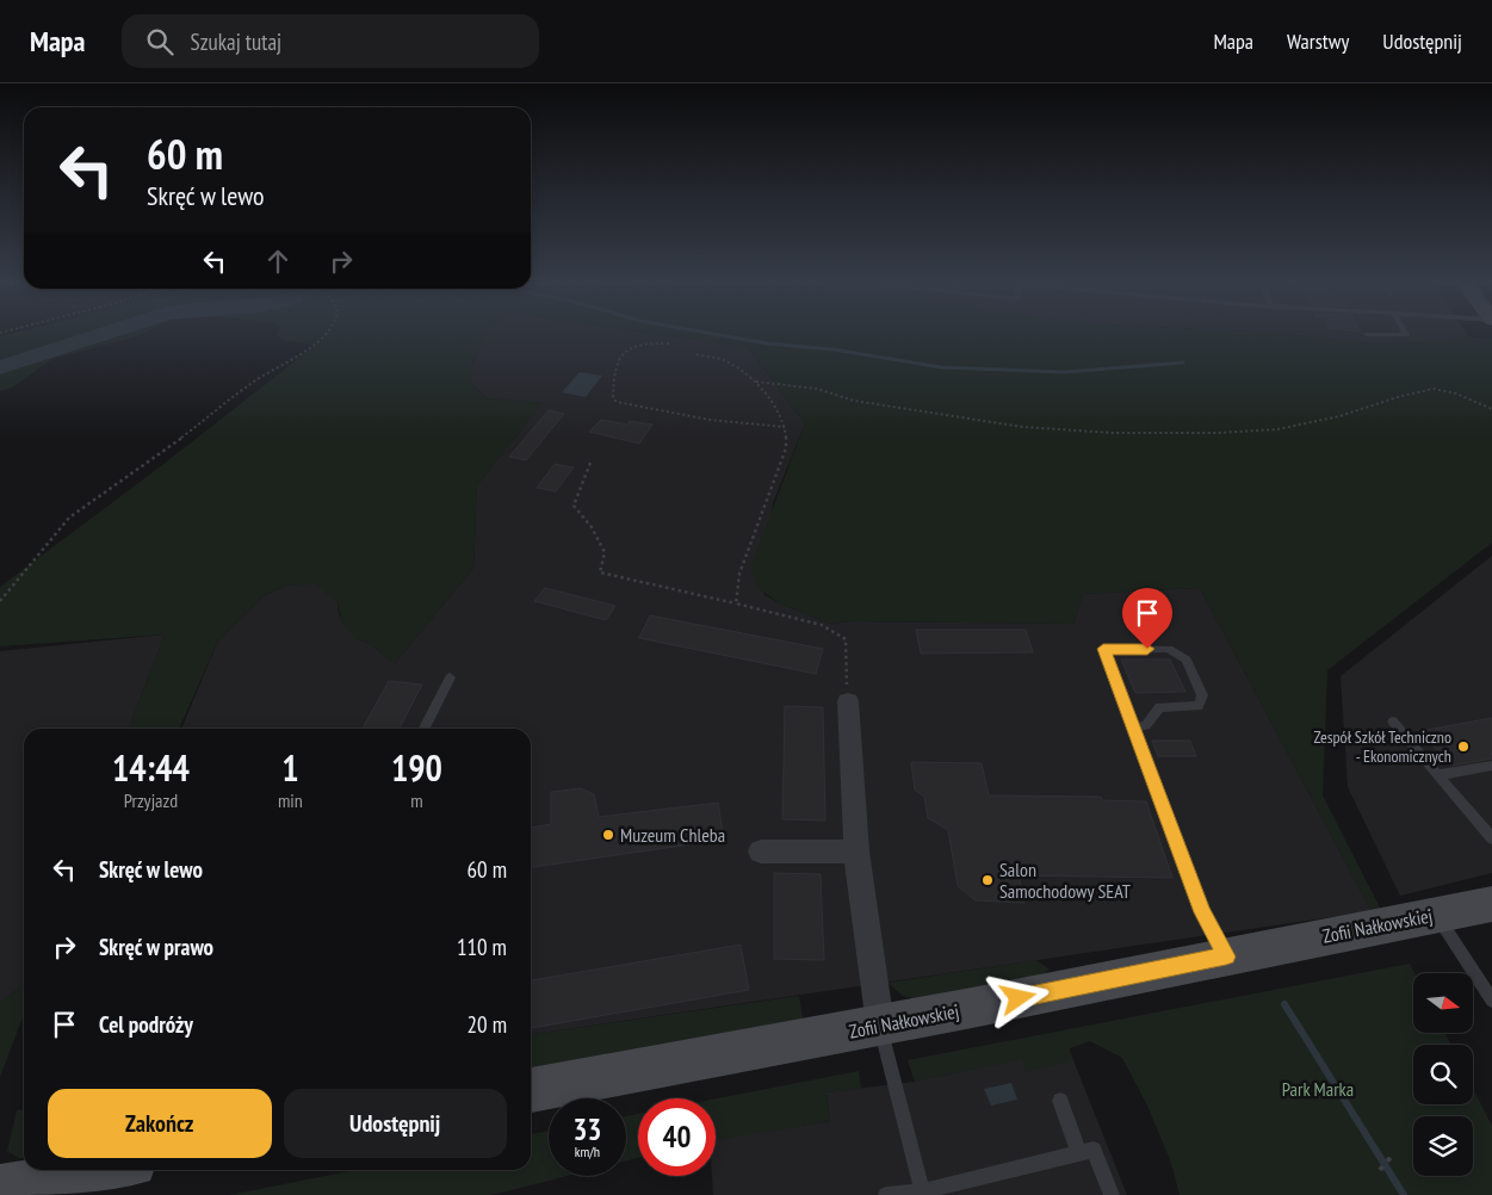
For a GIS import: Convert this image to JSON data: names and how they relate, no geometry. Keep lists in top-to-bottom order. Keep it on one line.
{"streets":{"street":["Zofii Nałkowskiej"]},"parks":["Park Marka"],"places":["Zespół Szkół Techniczno - Ekonomicznych","Muzeum Chleba","Salon Samochodowy SEAT"],"north":"right","page":{"header":"Mapa","search":"Szukaj tutaj","nav":["Mapa","Warstwy","Udostępnij"],"turn":["60 m","Skręć w lewo"],"eta":["14:44","Przyjazd","1","min","190","m"],"list":[{"name":"Skręć w lewo","value":"60 m"},{"name":"Skręć w prawo","value":"110 m"},{"name":"Cel podróży","value":"20 m"}],"buttons":["Zakończ","Udostępnij"],"speed":"33 km/h","limit":"40"}}
